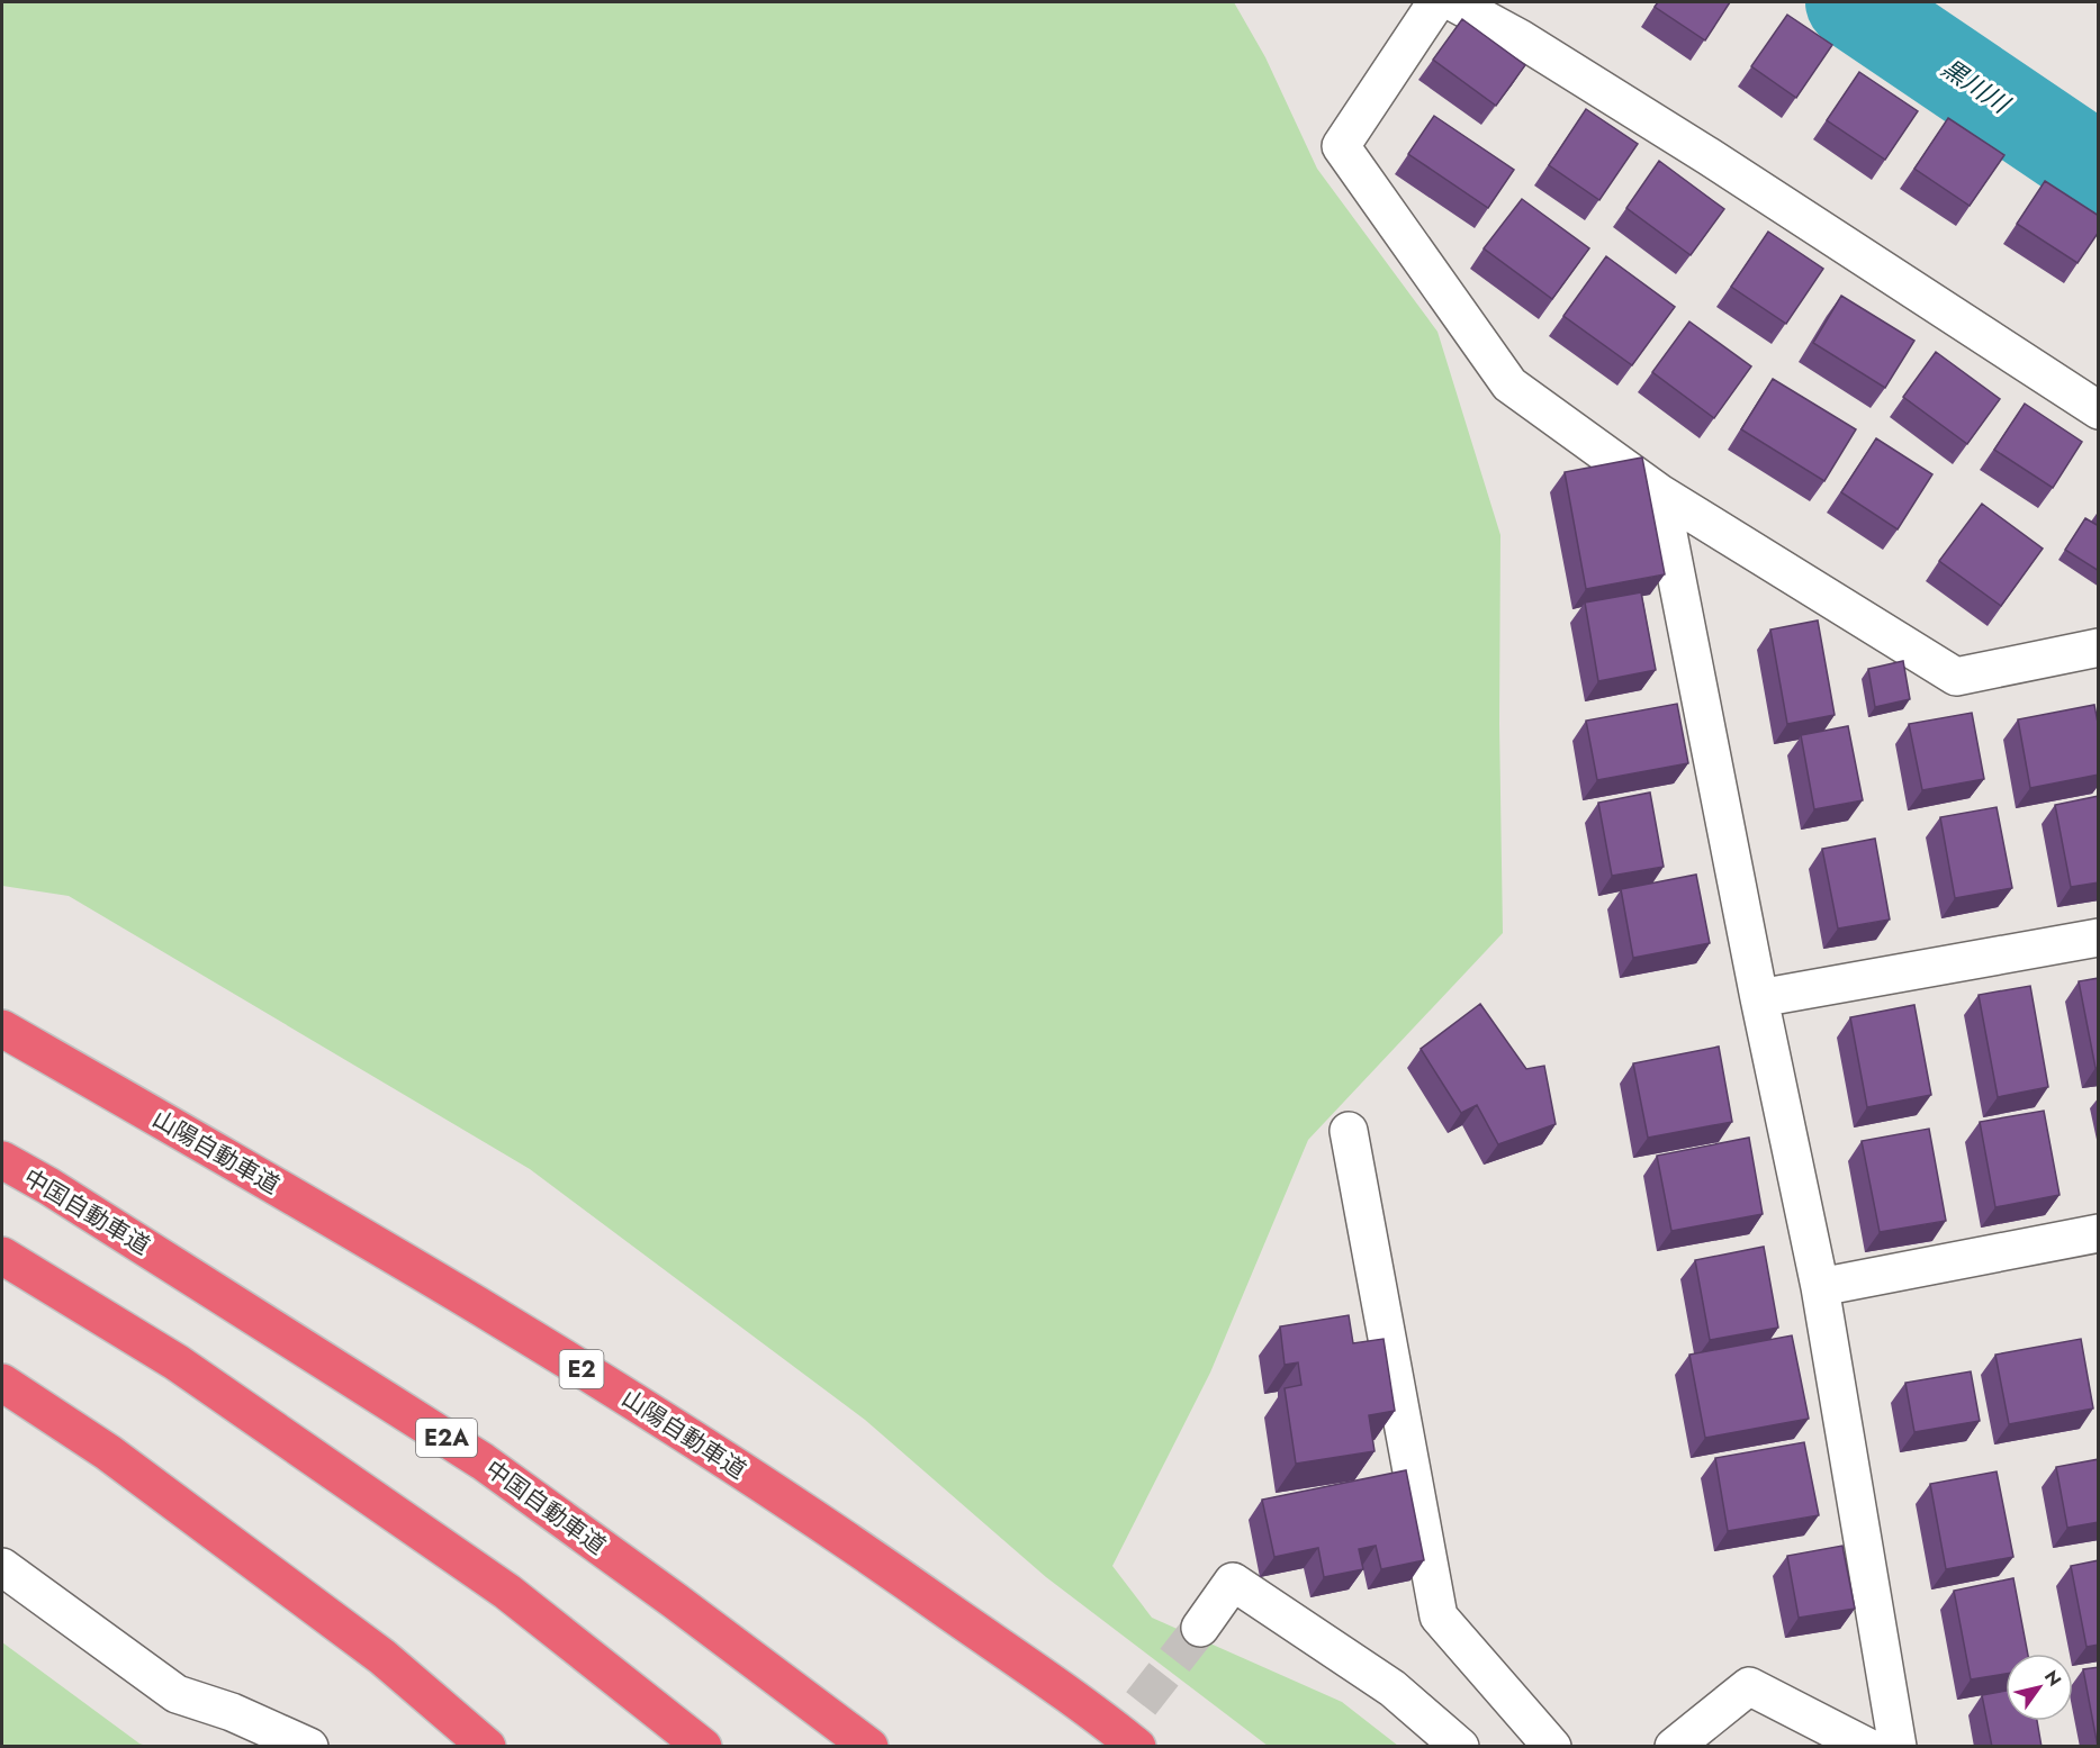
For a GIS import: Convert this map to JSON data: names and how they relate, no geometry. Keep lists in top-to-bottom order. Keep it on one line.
{"streets":{"highway":["山陽自動車道","中国自動車道","E2","E2A"]},"water":["黒川川"],"north":"top right"}
